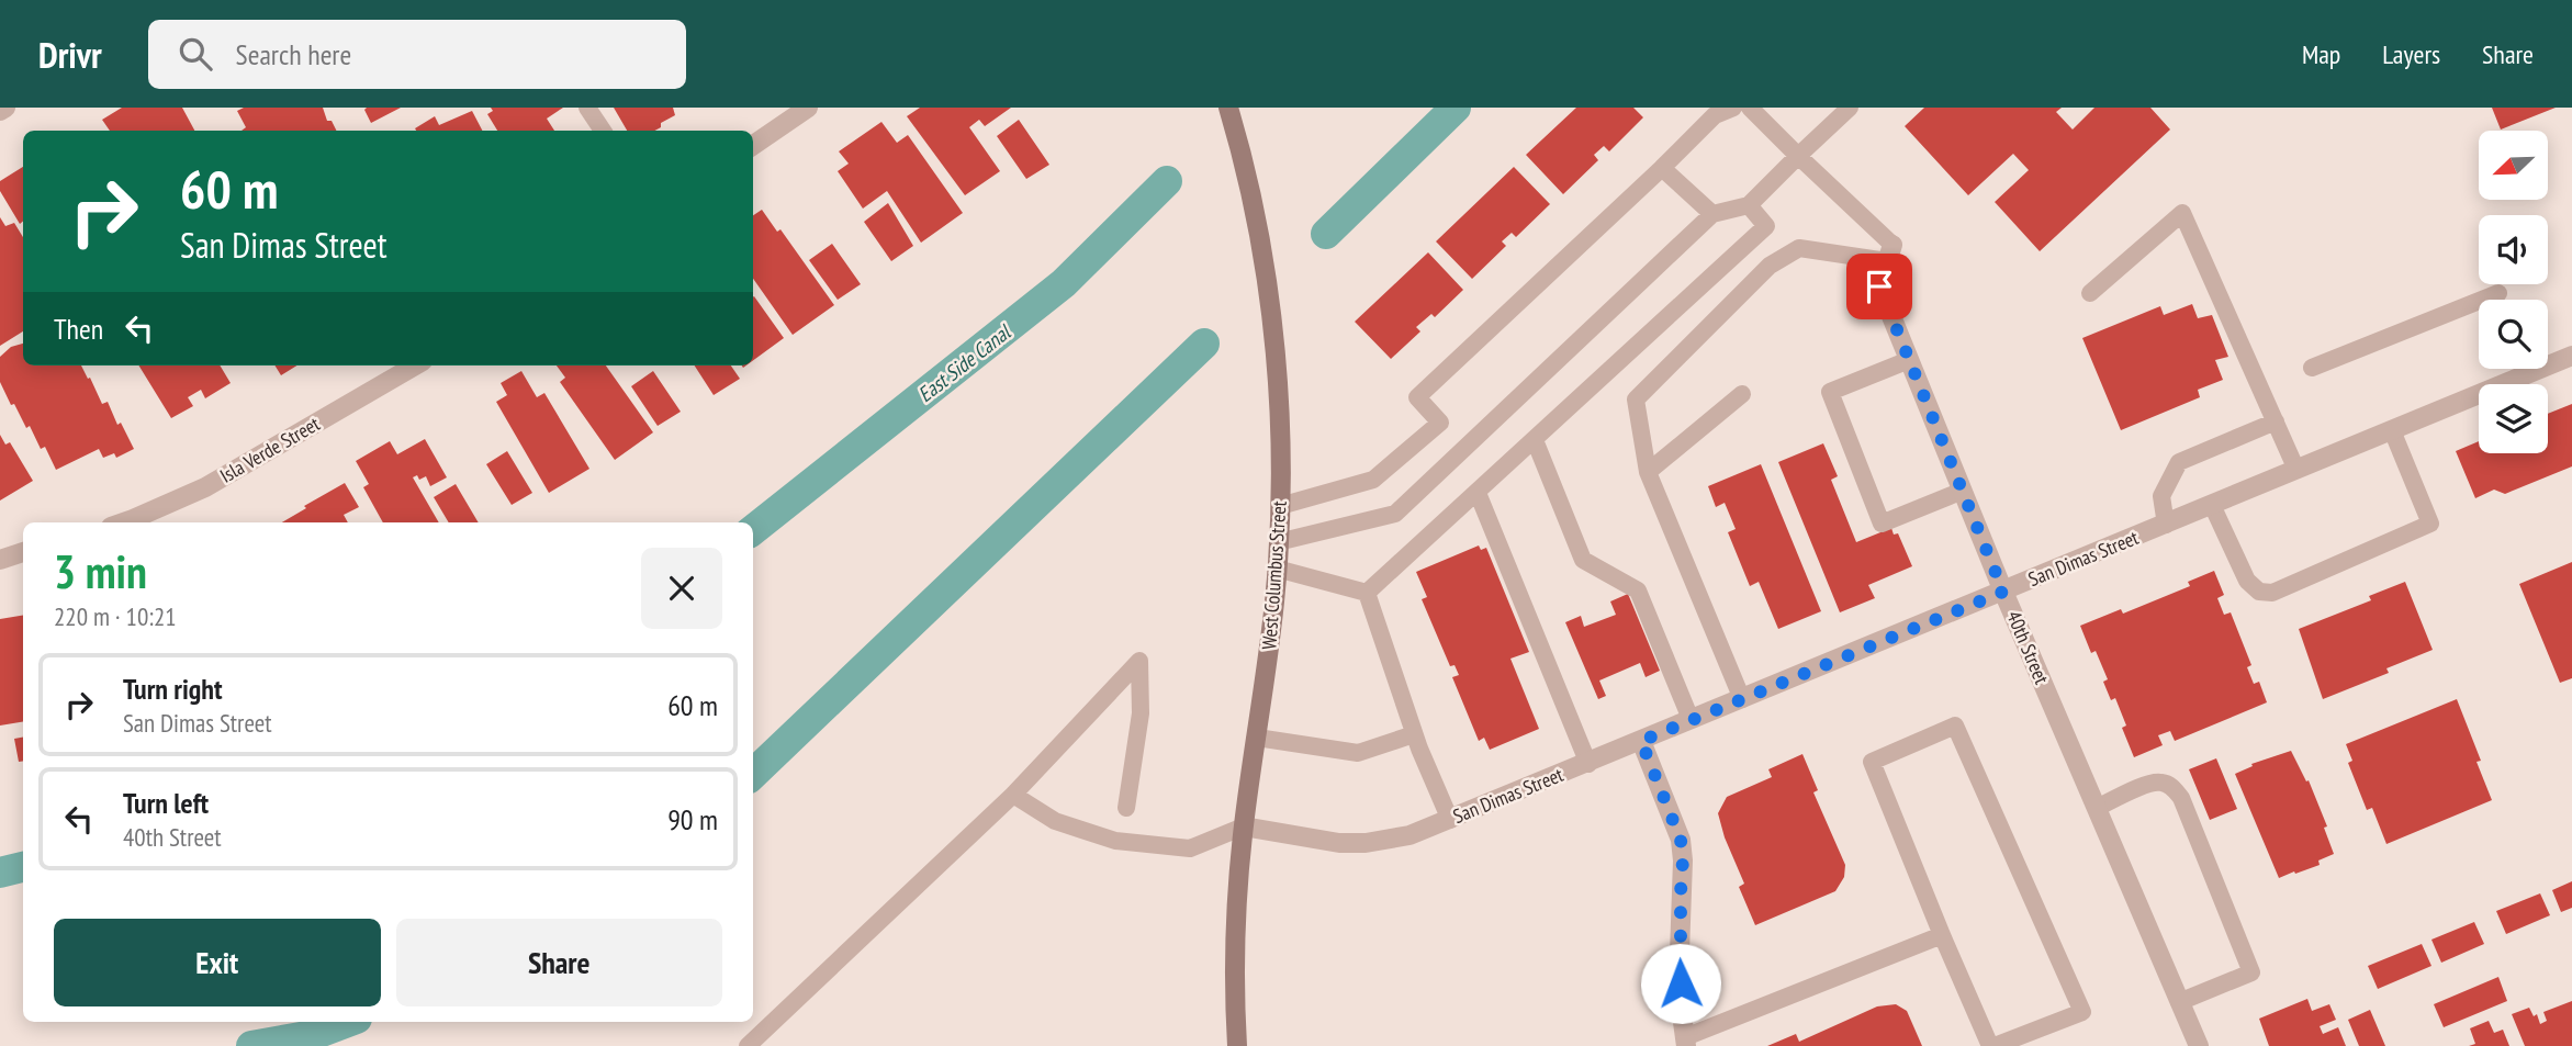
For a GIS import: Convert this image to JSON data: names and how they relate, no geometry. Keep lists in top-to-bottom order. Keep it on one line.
{"streets":{"main road":["West Columbus Street"],"street":["Isla Verde Street","San Dimas Street","40th Street"]},"crossings":[["San Dimas Street","West Columbus Street"],["San Dimas Street","40th Street"]],"water":["East Side Canal"],"north":"bottom left","page":{"header":"Drivr","search":"Search here","nav":["Map","Layers","Share"],"turn":["60 m","San Dimas Street"],"then":"Then","heading":["3 min","220 m · 10:21"],"list":[{"name":"Turn right","note":"San Dimas Street","value":"60 m"},{"name":"Turn left","note":"40th Street","value":"90 m"}],"buttons":["Exit","Share"]}}
